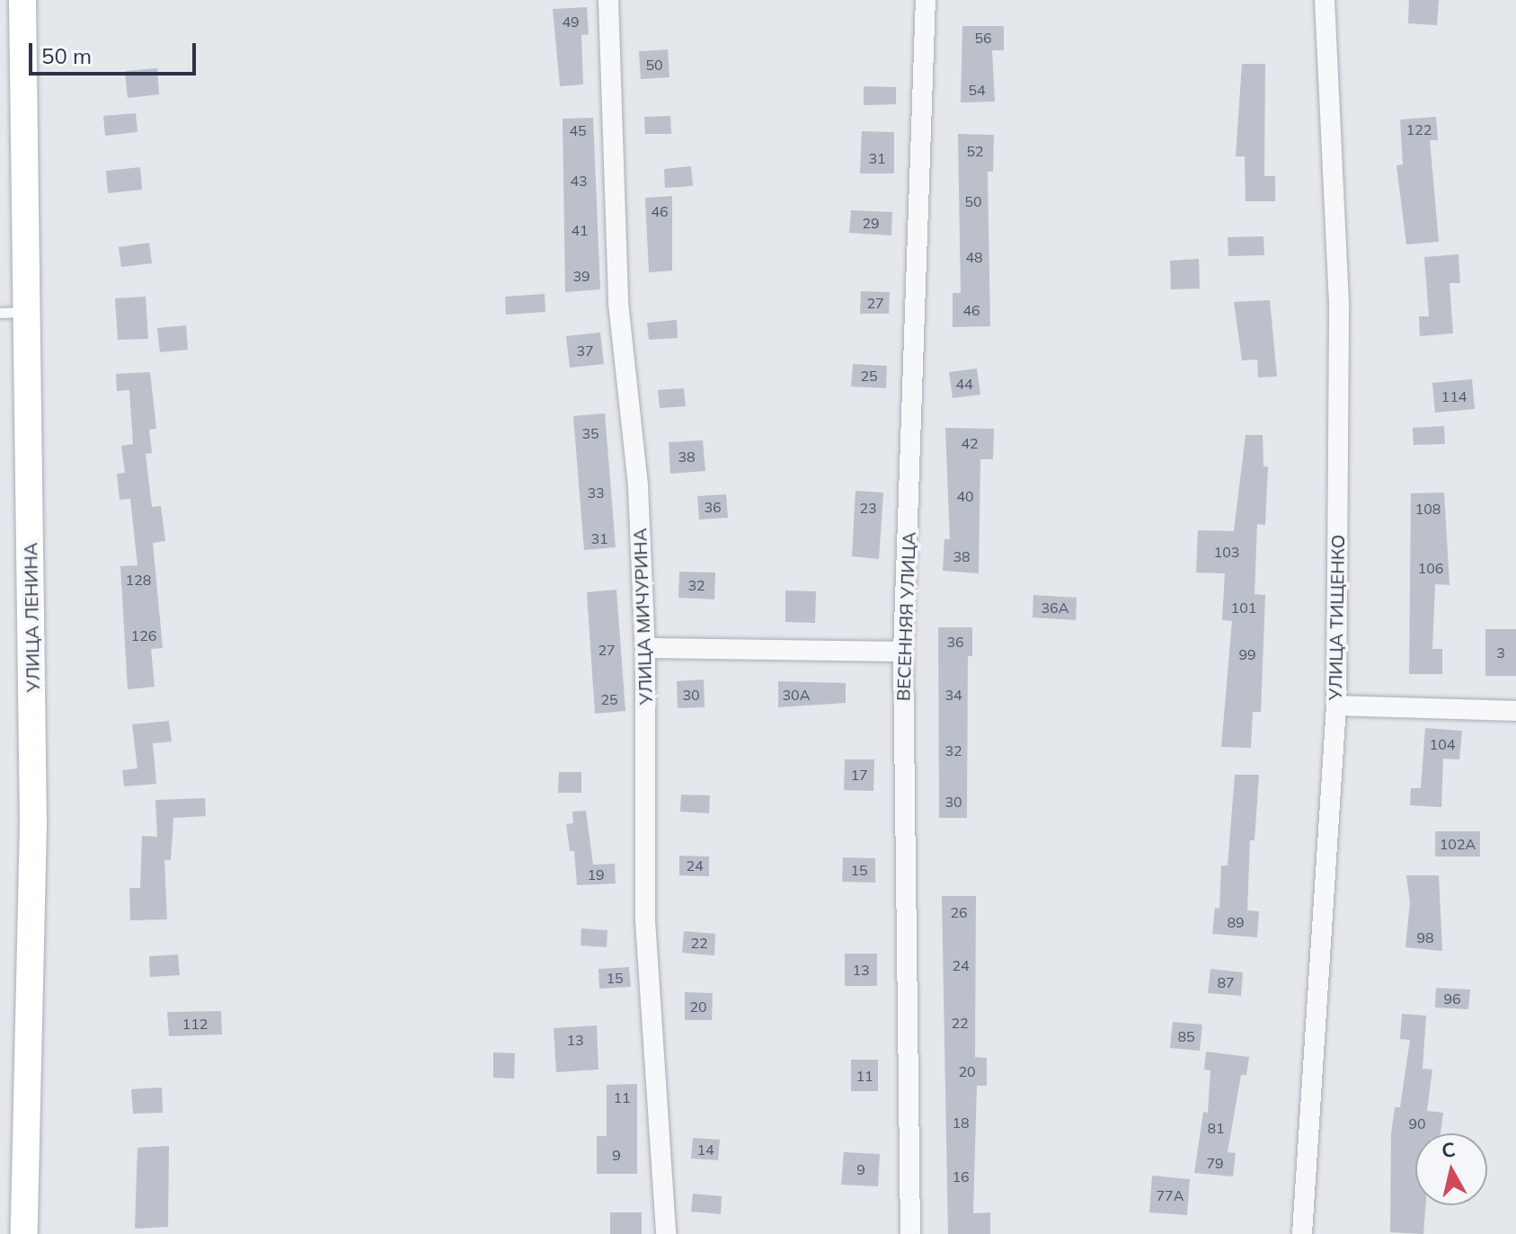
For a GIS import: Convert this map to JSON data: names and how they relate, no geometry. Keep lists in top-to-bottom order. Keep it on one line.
{"streets":{"main road":["УЛИЦА ЛЕНИНА"],"street":["УЛИЦА МИЧУРИНА","ВЕСЕННЯЯ УЛИЦА","УЛИЦА ТИЩЕНКО"]},"house_numbers":["49","56","50","54","122","45","52","31","43","50","46","29","41","48","39","27","46","37","25","44","114","35","42","38","33","40","36","23","108","31","103","38","106","128","32","36А","101","126","36","27","3","99","30","30А","34","25","104","32","17","30","102А","24","15","19","26","89","98","22","24","13","15","87","96","20","22","112","85","13","20","11","11","18","90","81","14","9","79","9","16","77А"],"scale_bar":"50 m","north":"top"}
